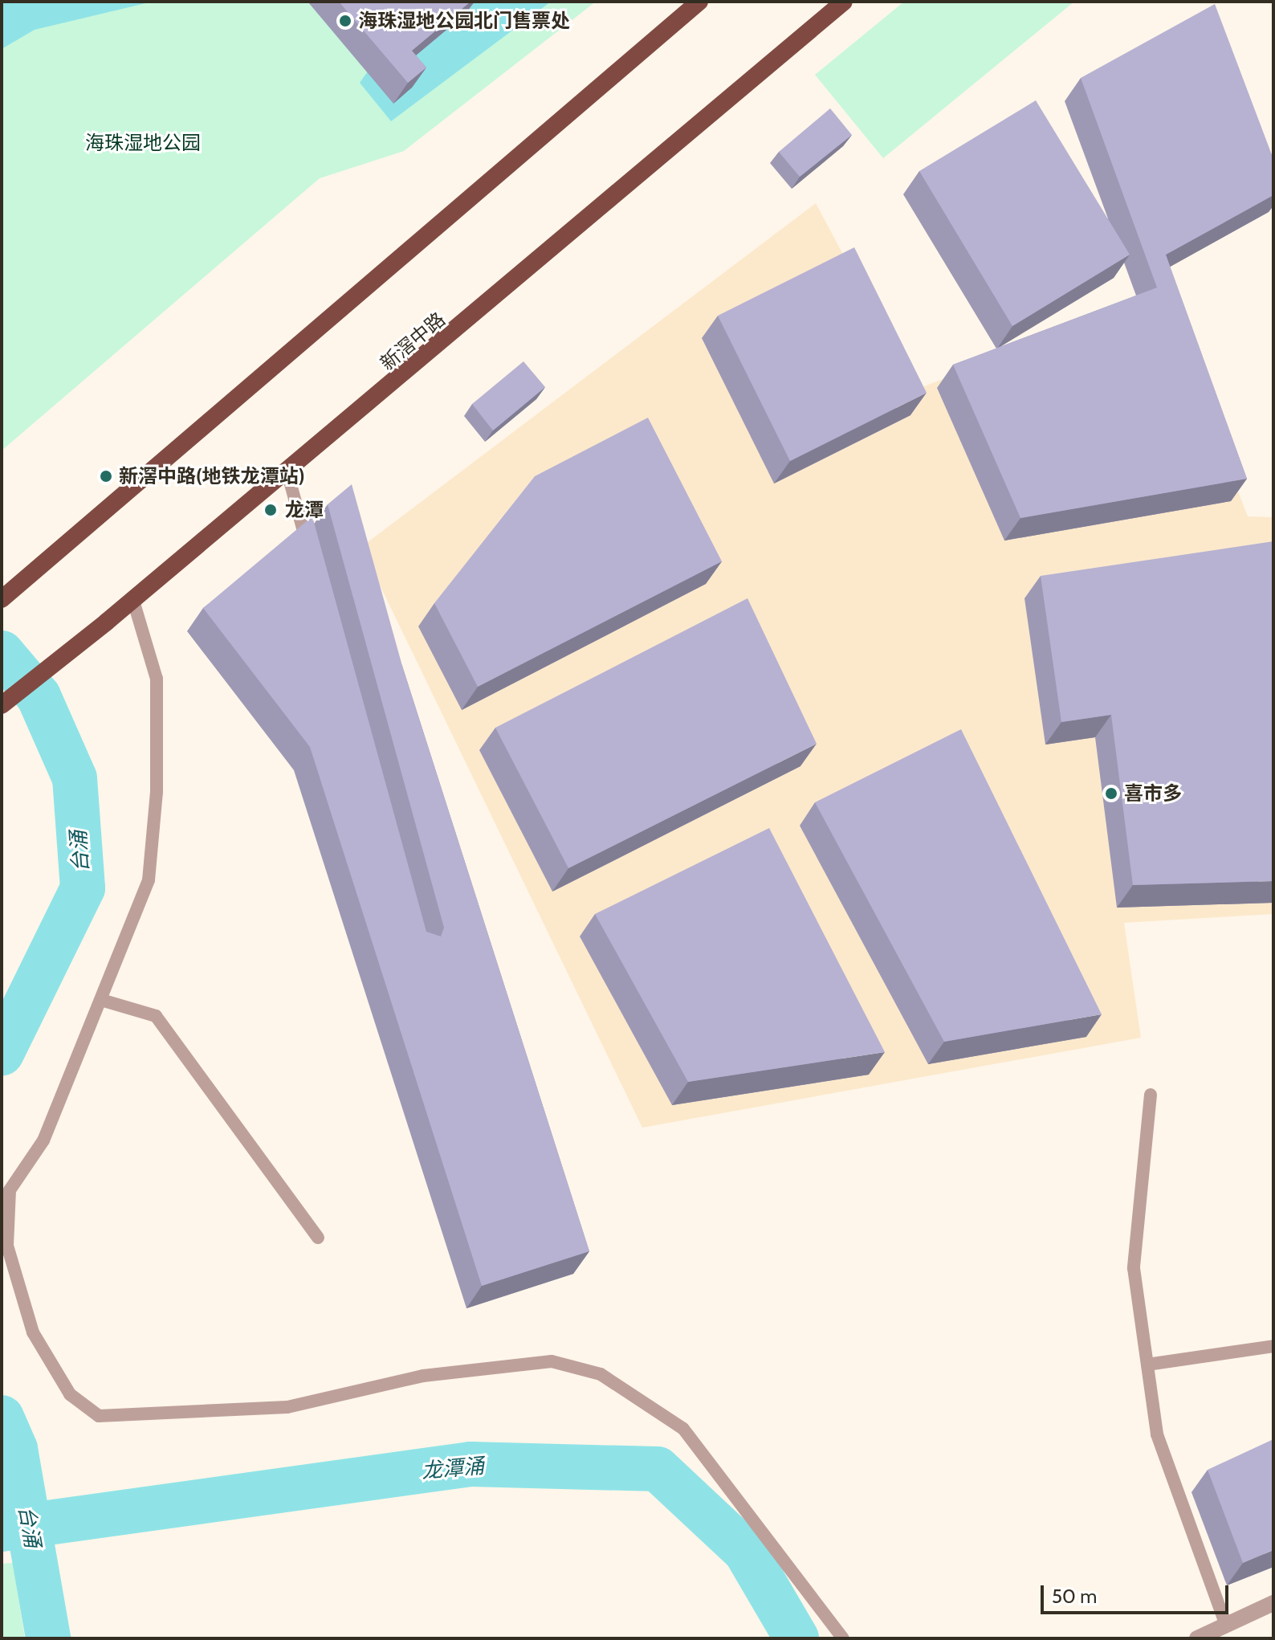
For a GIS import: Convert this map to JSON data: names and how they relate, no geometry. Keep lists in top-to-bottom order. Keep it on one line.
{"streets":{"highway":["新滘中路"]},"water":["台涌","龙潭涌"],"parks":["海珠湿地公园"],"places":["海珠湿地公园北门售票处","新滘中路(地铁龙潭站)","龙潭","喜市多"],"scale_bar":"50 m"}
